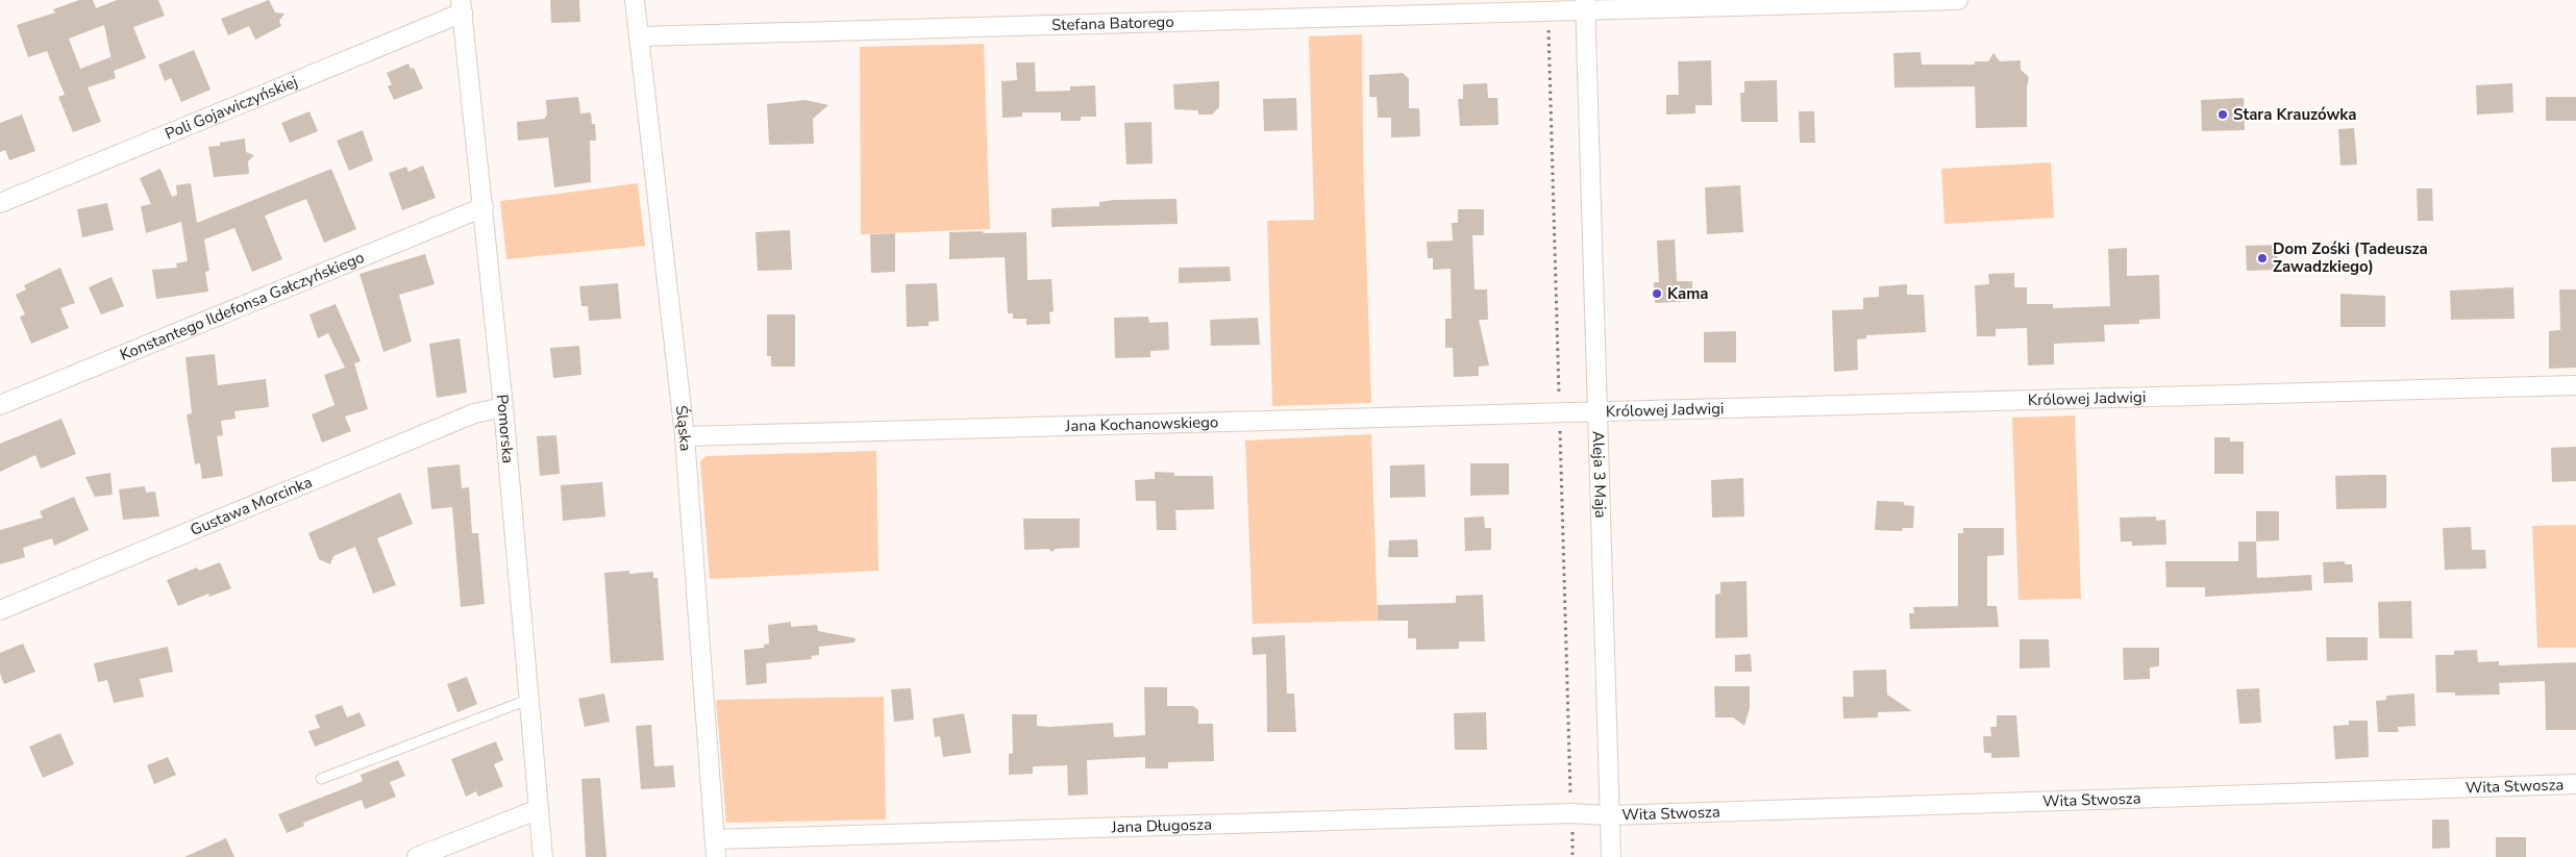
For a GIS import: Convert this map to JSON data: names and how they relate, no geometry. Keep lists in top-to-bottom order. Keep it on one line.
{"streets":{"street":["Stefana Batorego","Poli Gojawiczyńskiej","Konstantego Ildefonsa Gałczyńskiego","Królowej Jadwigi","Jana Kochanowskiego","Pomorska","Śląska","Aleja 3 Maja","Gustawa Morcinka","Wita Stwosza","Jana Długosza"]},"crossings":[["Stefana Batorego","Śląska"],["Stefana Batorego","Aleja 3 Maja"],["Poli Gojawiczyńskiej","Pomorska"],["Konstantego Ildefonsa Gałczyńskiego","Pomorska"],["Królowej Jadwigi","Jana Kochanowskiego"],["Królowej Jadwigi","Aleja 3 Maja"],["Jana Kochanowskiego","Śląska"],["Jana Kochanowskiego","Aleja 3 Maja"],["Pomorska","Gustawa Morcinka"],["Śląska","Jana Długosza"],["Aleja 3 Maja","Wita Stwosza"],["Aleja 3 Maja","Jana Długosza"],["Wita Stwosza","Jana Długosza"]],"places":["Stara Krauzówka","Dom Zośki (Tadeusza Zawadzkiego)","Kama"]}
